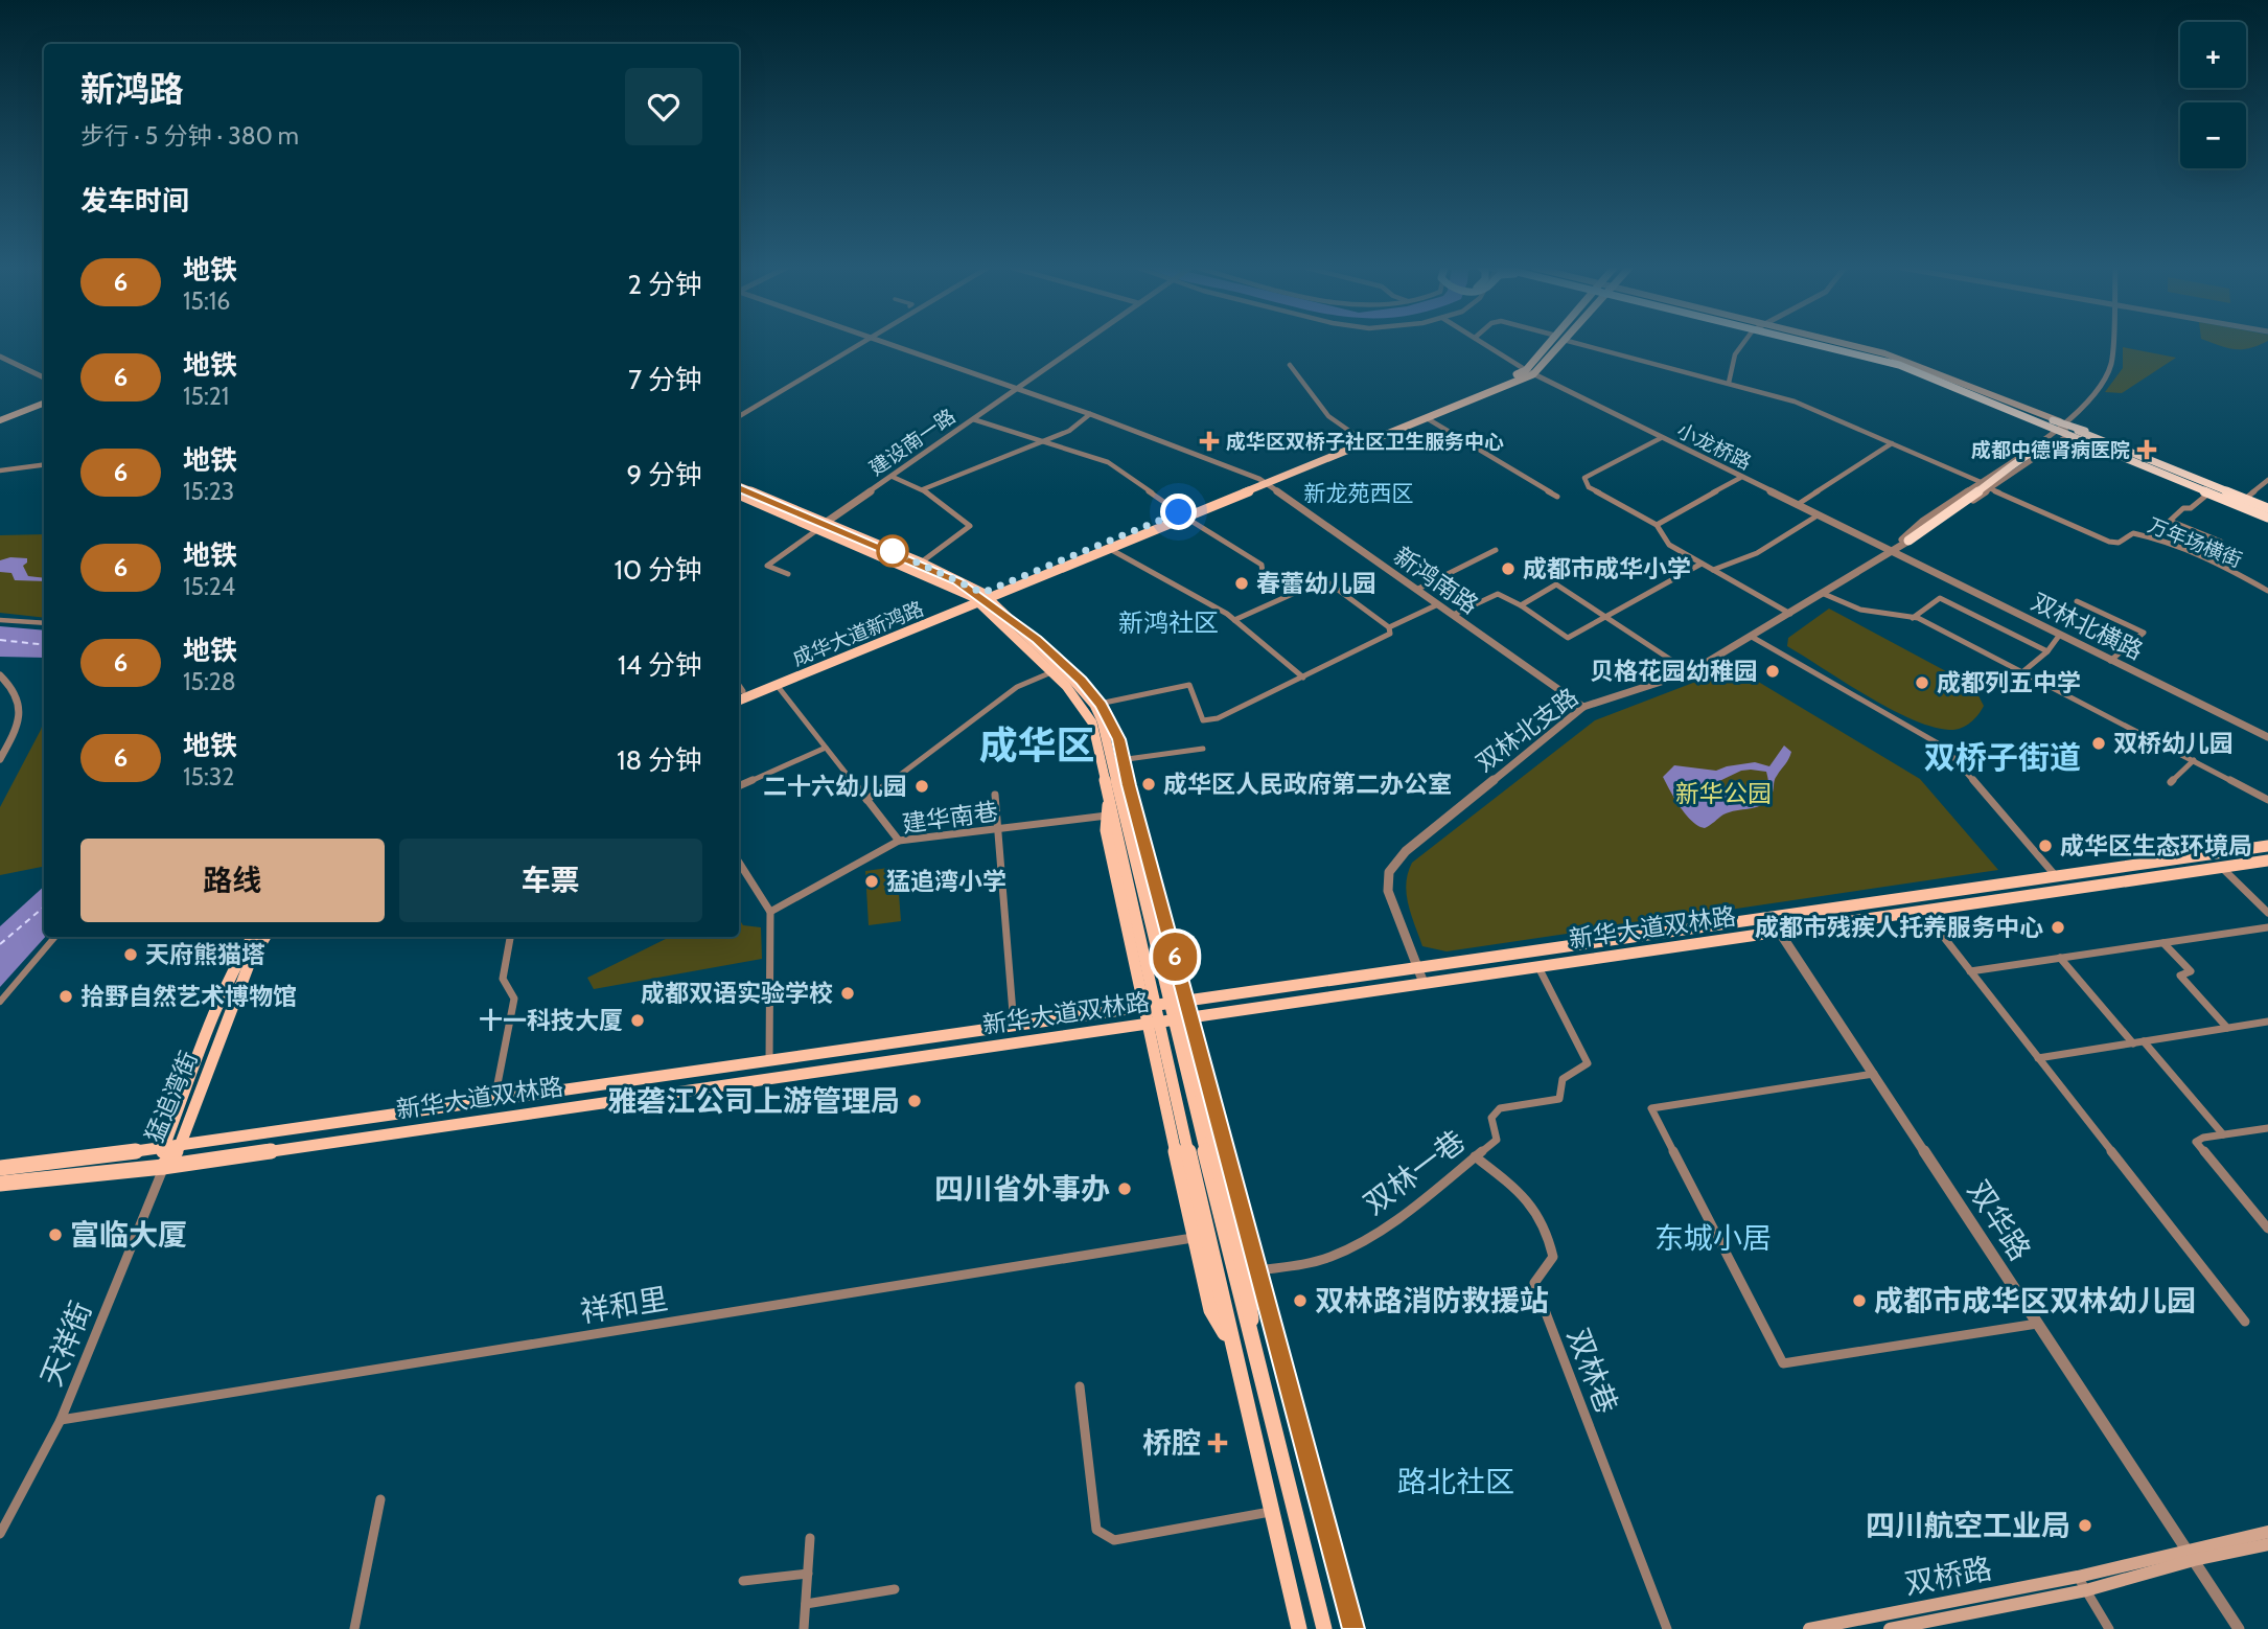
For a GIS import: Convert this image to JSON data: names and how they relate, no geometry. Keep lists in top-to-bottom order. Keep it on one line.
{"streets":{"main road":["成华大道新鸿路","新华大道双林路","猛追湾街","双桥路"],"street":["建设南一路","小龙桥路","万年场横街","新鸿南路","双林北横路","双林北支路","建华南巷","双林一巷","双华路","祥和里","天祥街","双林巷"]},"crossings":[["建设南一路","新鸿南路"],["小龙桥路","双林北横路"],["小龙桥路","成华大道新鸿路"],["小龙桥路","双林北支路"],["新鸿南路","成华大道新鸿路"],["新鸿南路","双林北支路"],["双林北横路","双林北支路"],["双林北支路","新华大道双林路"],["新华大道双林路","猛追湾街"],["新华大道双林路","双林一巷"],["新华大道双林路","双华路"],["新华大道双林路","天祥街"],["猛追湾街","天祥街"],["双林一巷","双林巷"],["双华路","双桥路"],["祥和里","天祥街"]],"districts":["新龙苑西区","新鸿社区","成华区","双桥子街道","东城小居","路北社区"],"parks":["新华公园"],"places":{"health":["成华区双桥子社区卫生服务中心","成都中德肾病医院","桥腔"],"other":["成都市成华小学","春蕾幼儿园","贝格花园幼稚园","成都列五中学","双桥幼儿园","成华区人民政府第二办公室","二十六幼儿园","成华区生态环境局","猛追湾小学","成都市残疾人托养服务中心","天府熊猫塔","成都双语实验学校","拾野自然艺术博物馆","十一科技大厦","雅砻江公司上游管理局","四川省外事办","富临大厦","双林路消防救援站","成都市成华区双林幼儿园","四川航空工业局"]},"lines":["metro line 6"],"page":{"on_map":"6","map_buttons":["+","−"],"heading":[["新鸿路","步行 · 5 分钟 · 380 m"],"发车时间"],"list":[{"mark":"6","name":"地铁","note":"15:16","value":"2 分钟"},{"mark":"6","name":"地铁","note":"15:21","value":"7 分钟"},{"mark":"6","name":"地铁","note":"15:23","value":"9 分钟"},{"mark":"6","name":"地铁","note":"15:24","value":"10 分钟"},{"mark":"6","name":"地铁","note":"15:28","value":"14 分钟"},{"mark":"6","name":"地铁","note":"15:32","value":"18 分钟"}],"buttons":["路线","车票"]}}
